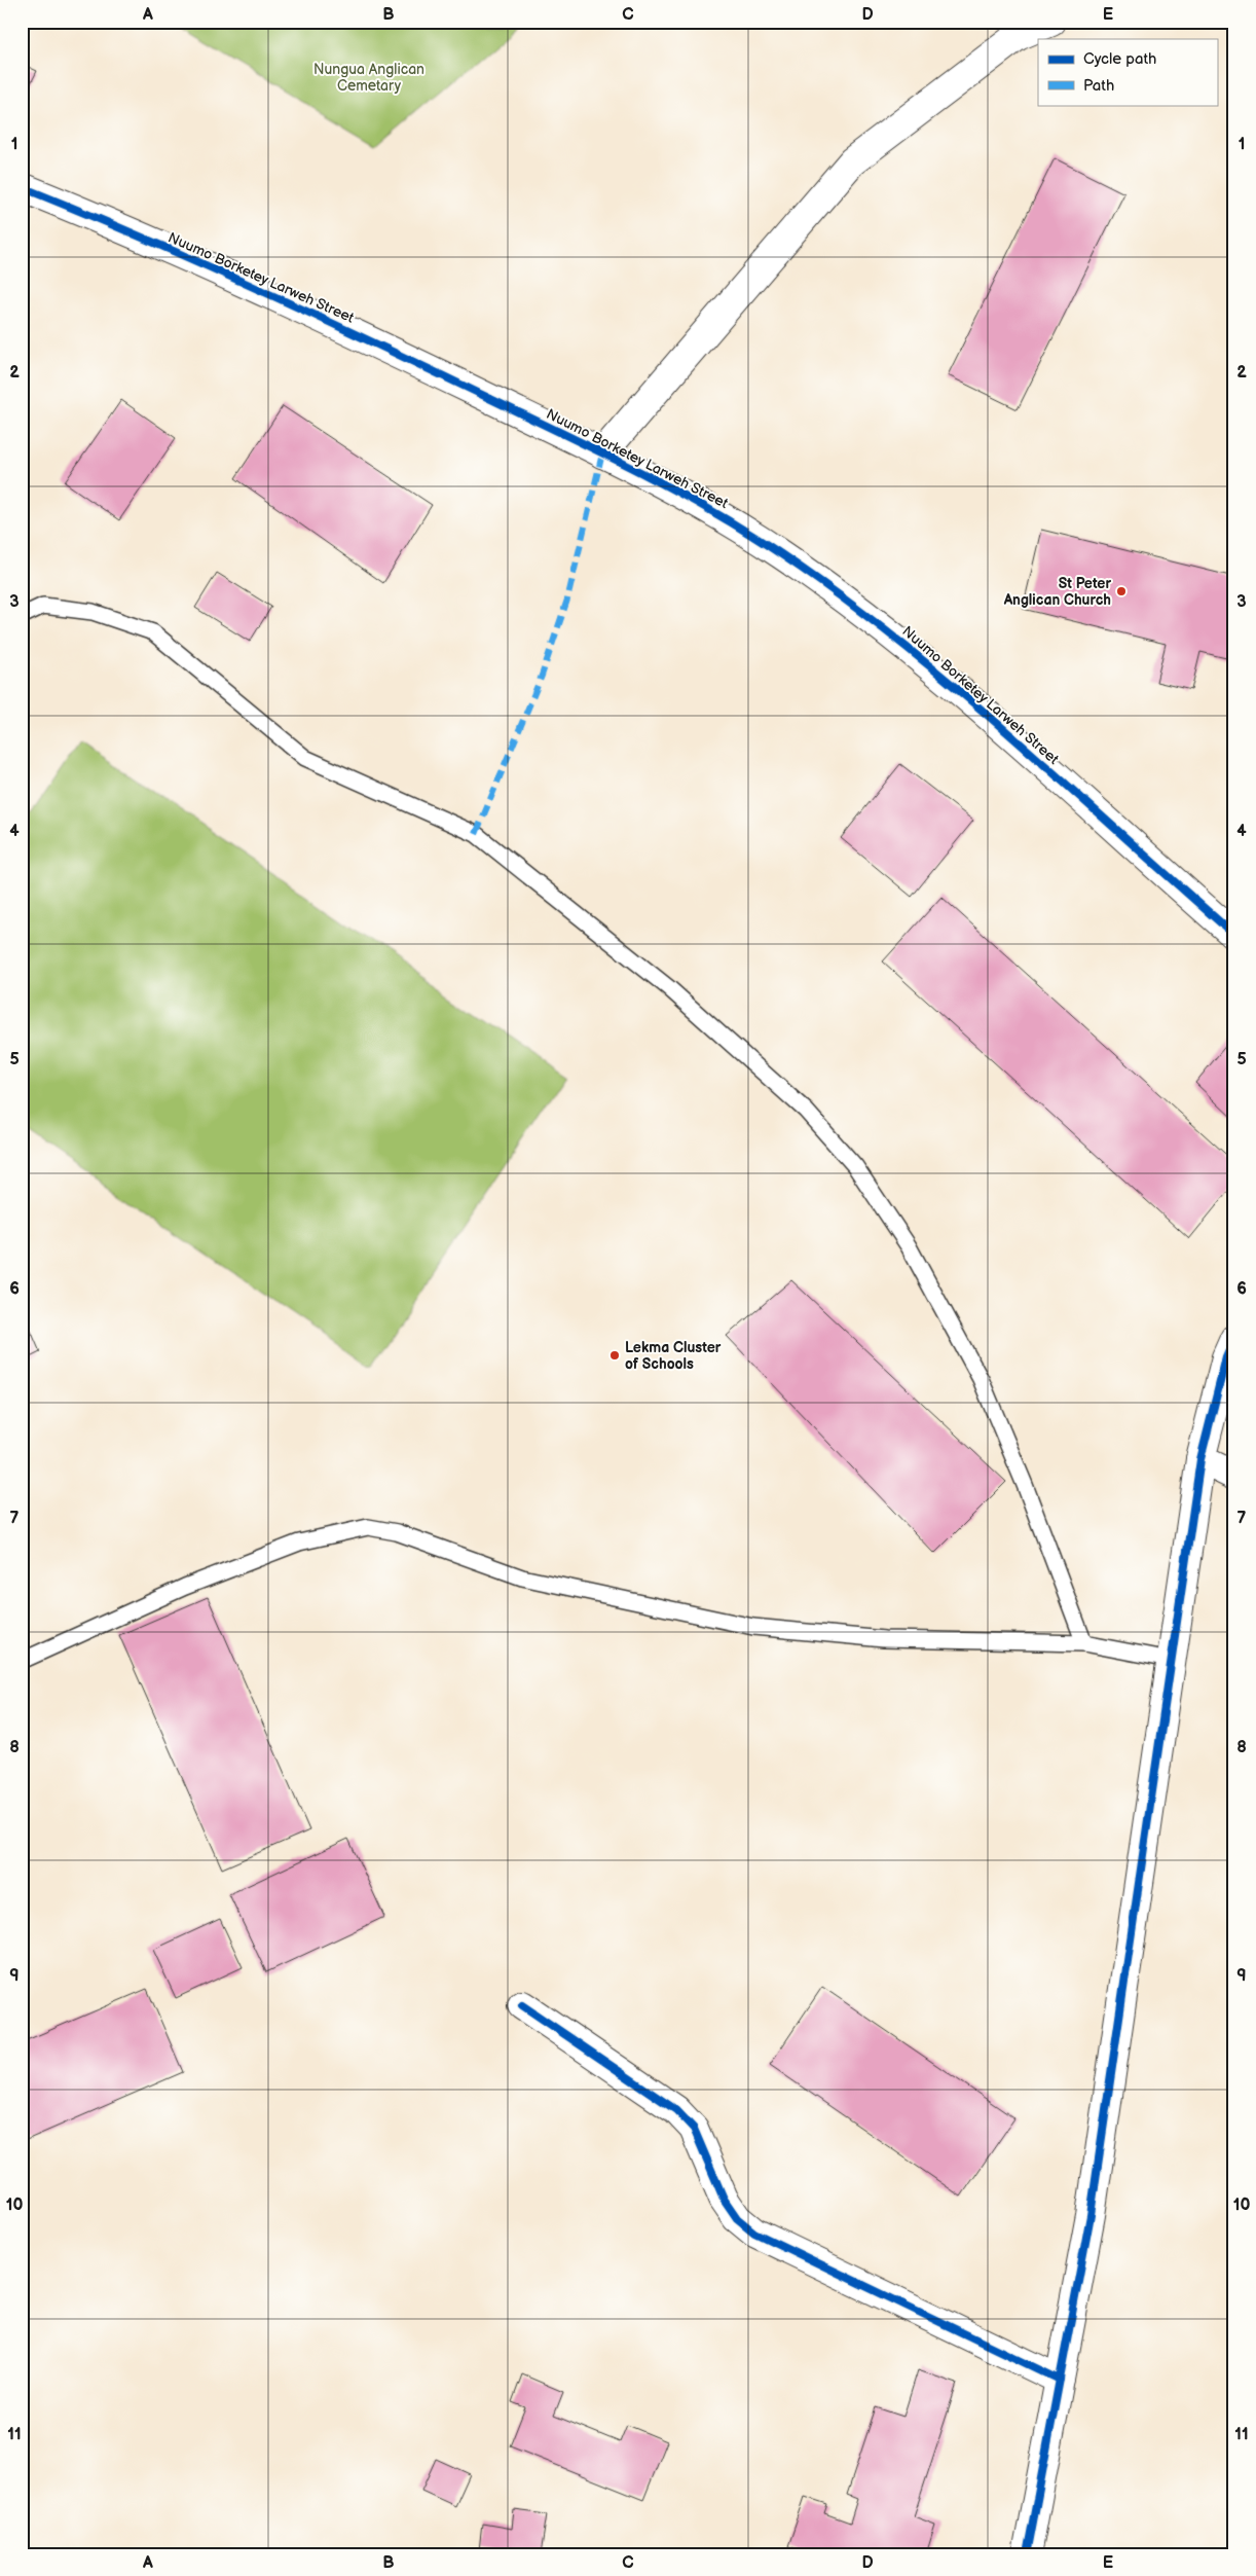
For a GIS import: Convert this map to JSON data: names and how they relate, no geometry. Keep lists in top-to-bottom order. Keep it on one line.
{"streets":{"street":["Nuumo Borketey Larweh Street"]},"parks":["Nungua Anglican Cemetary"],"places":["St Peter Anglican Church","Lekma Cluster of Schools"],"legend":["Cycle path","Path"],"grid":{"columns":["A","B","C","D","E"],"rows":["1","2","3","4","5","6","7","8","9","10","11"]}}
